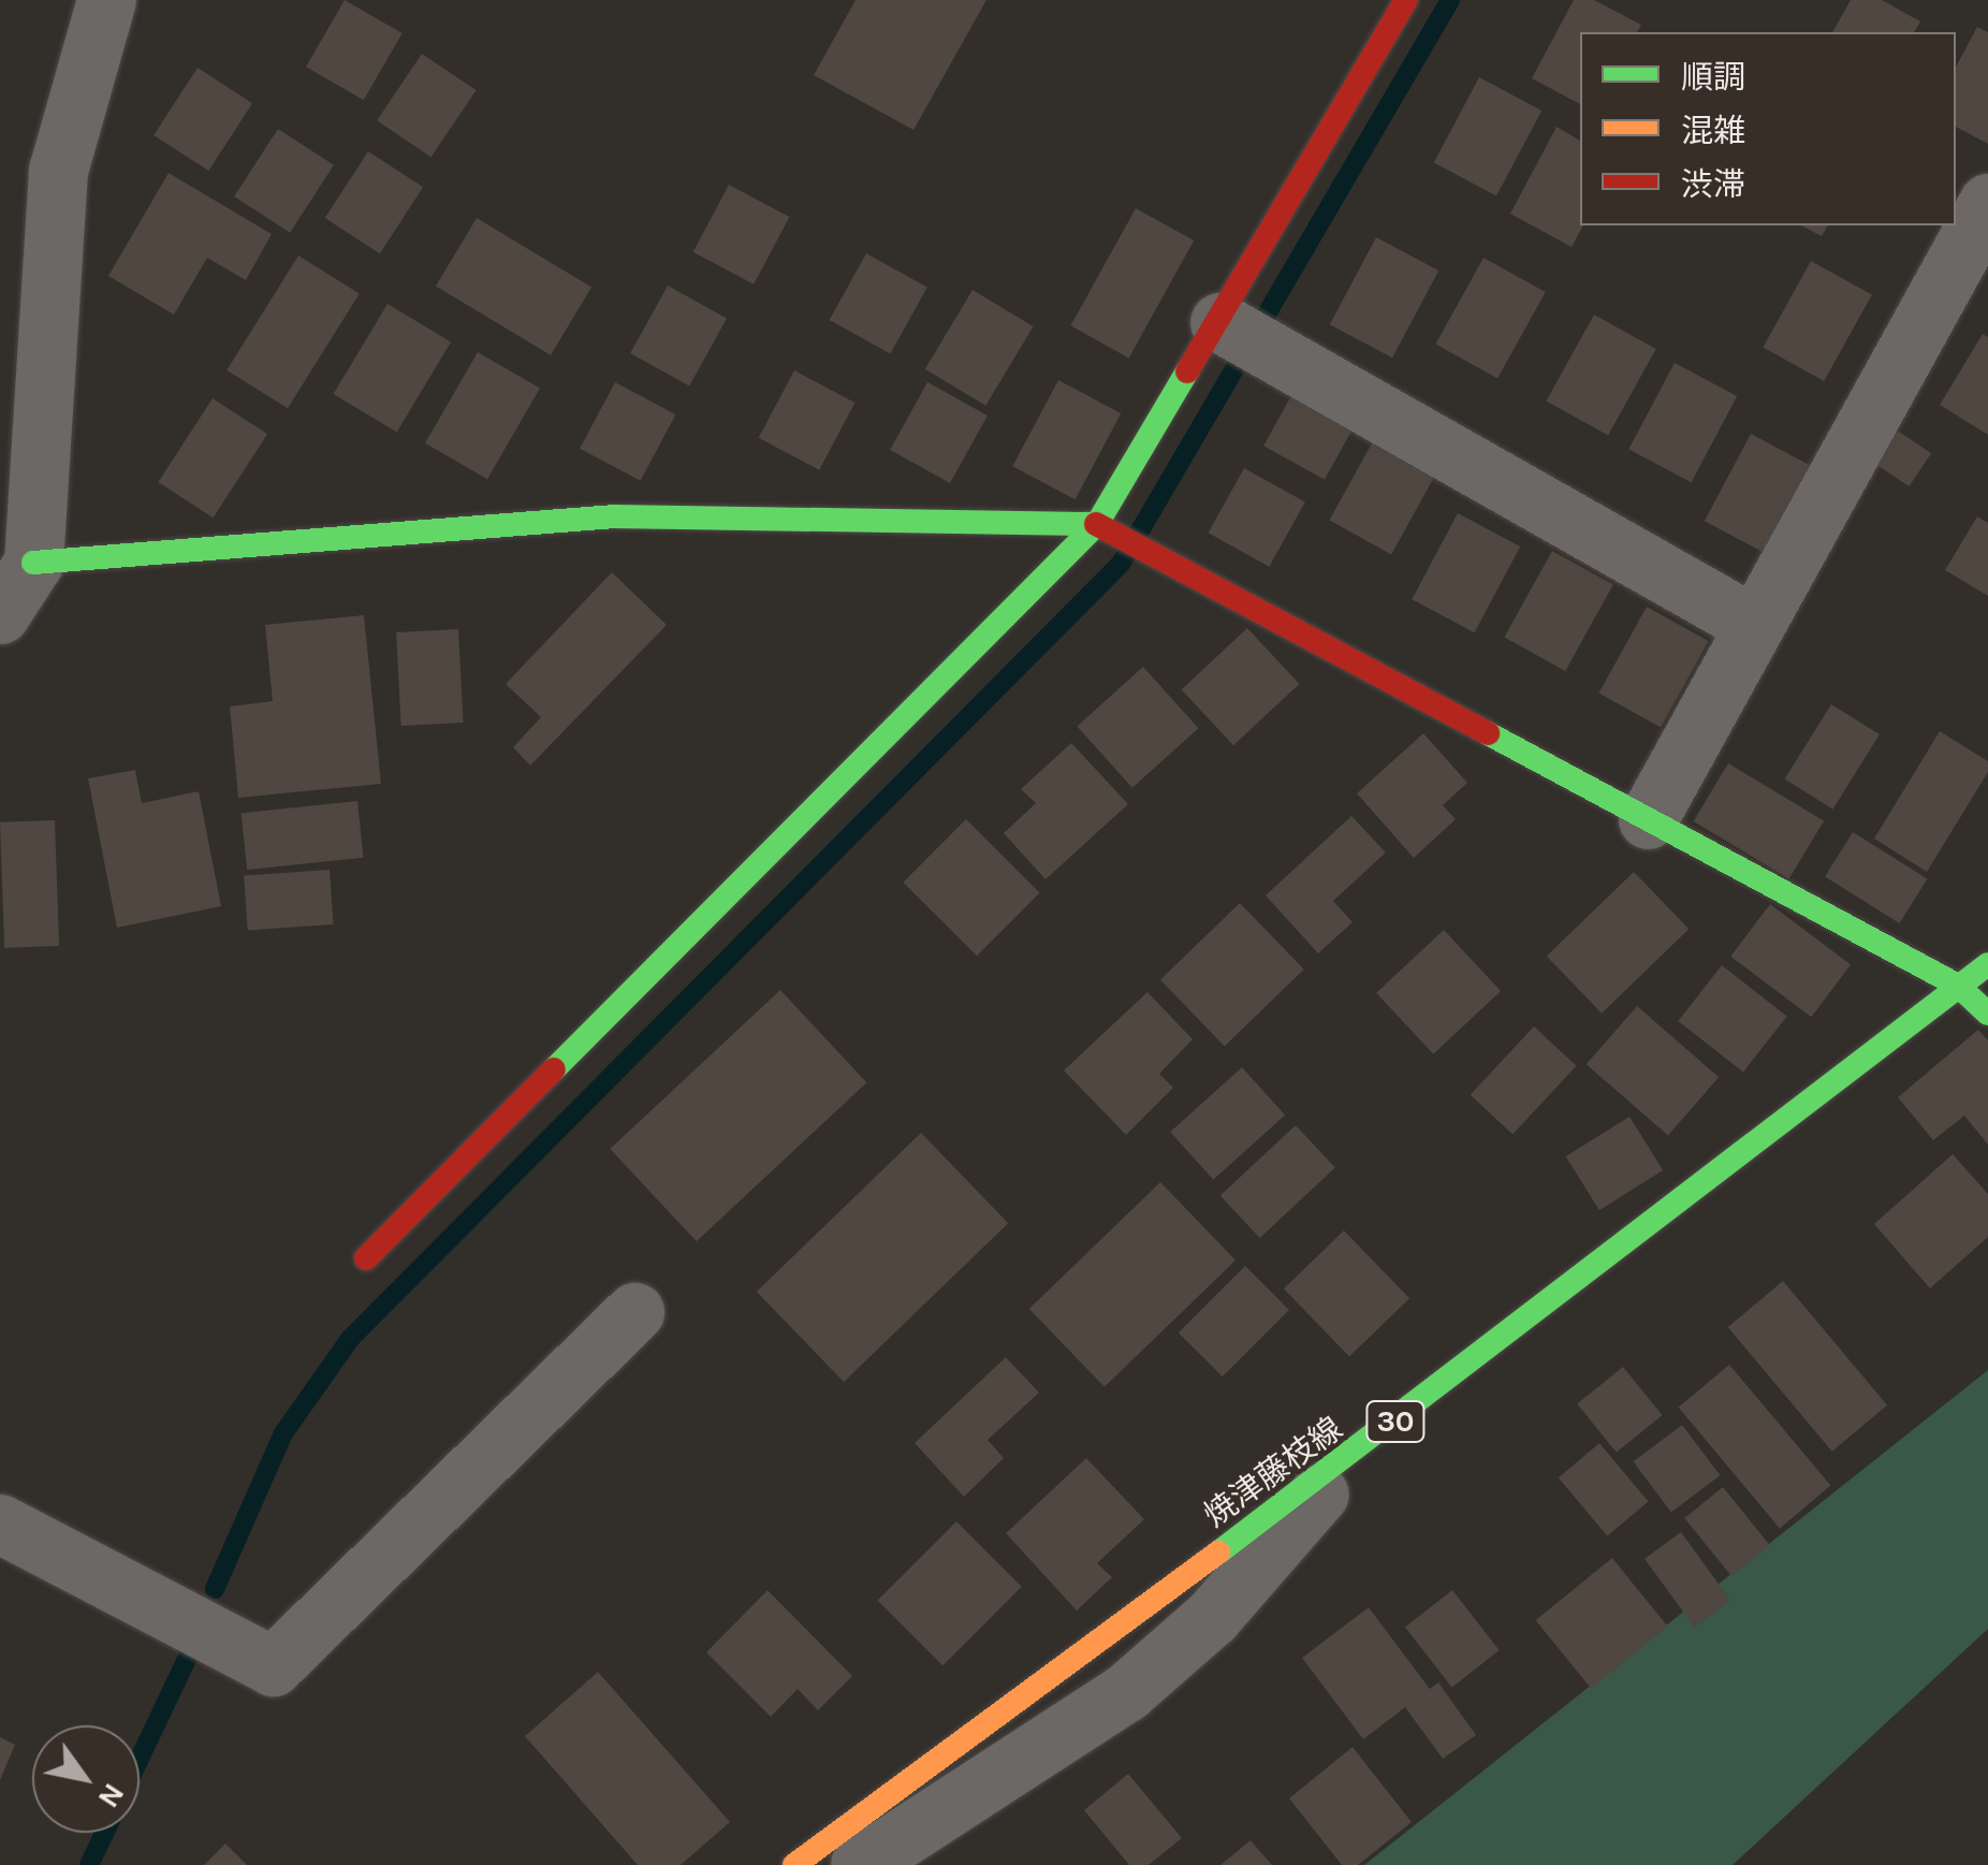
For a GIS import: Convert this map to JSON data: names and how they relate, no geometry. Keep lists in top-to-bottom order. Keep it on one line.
{"streets":{"street":["30","焼津藤枝線"]},"legend":["順調","混雑","渋滞"],"north":"bottom right"}
